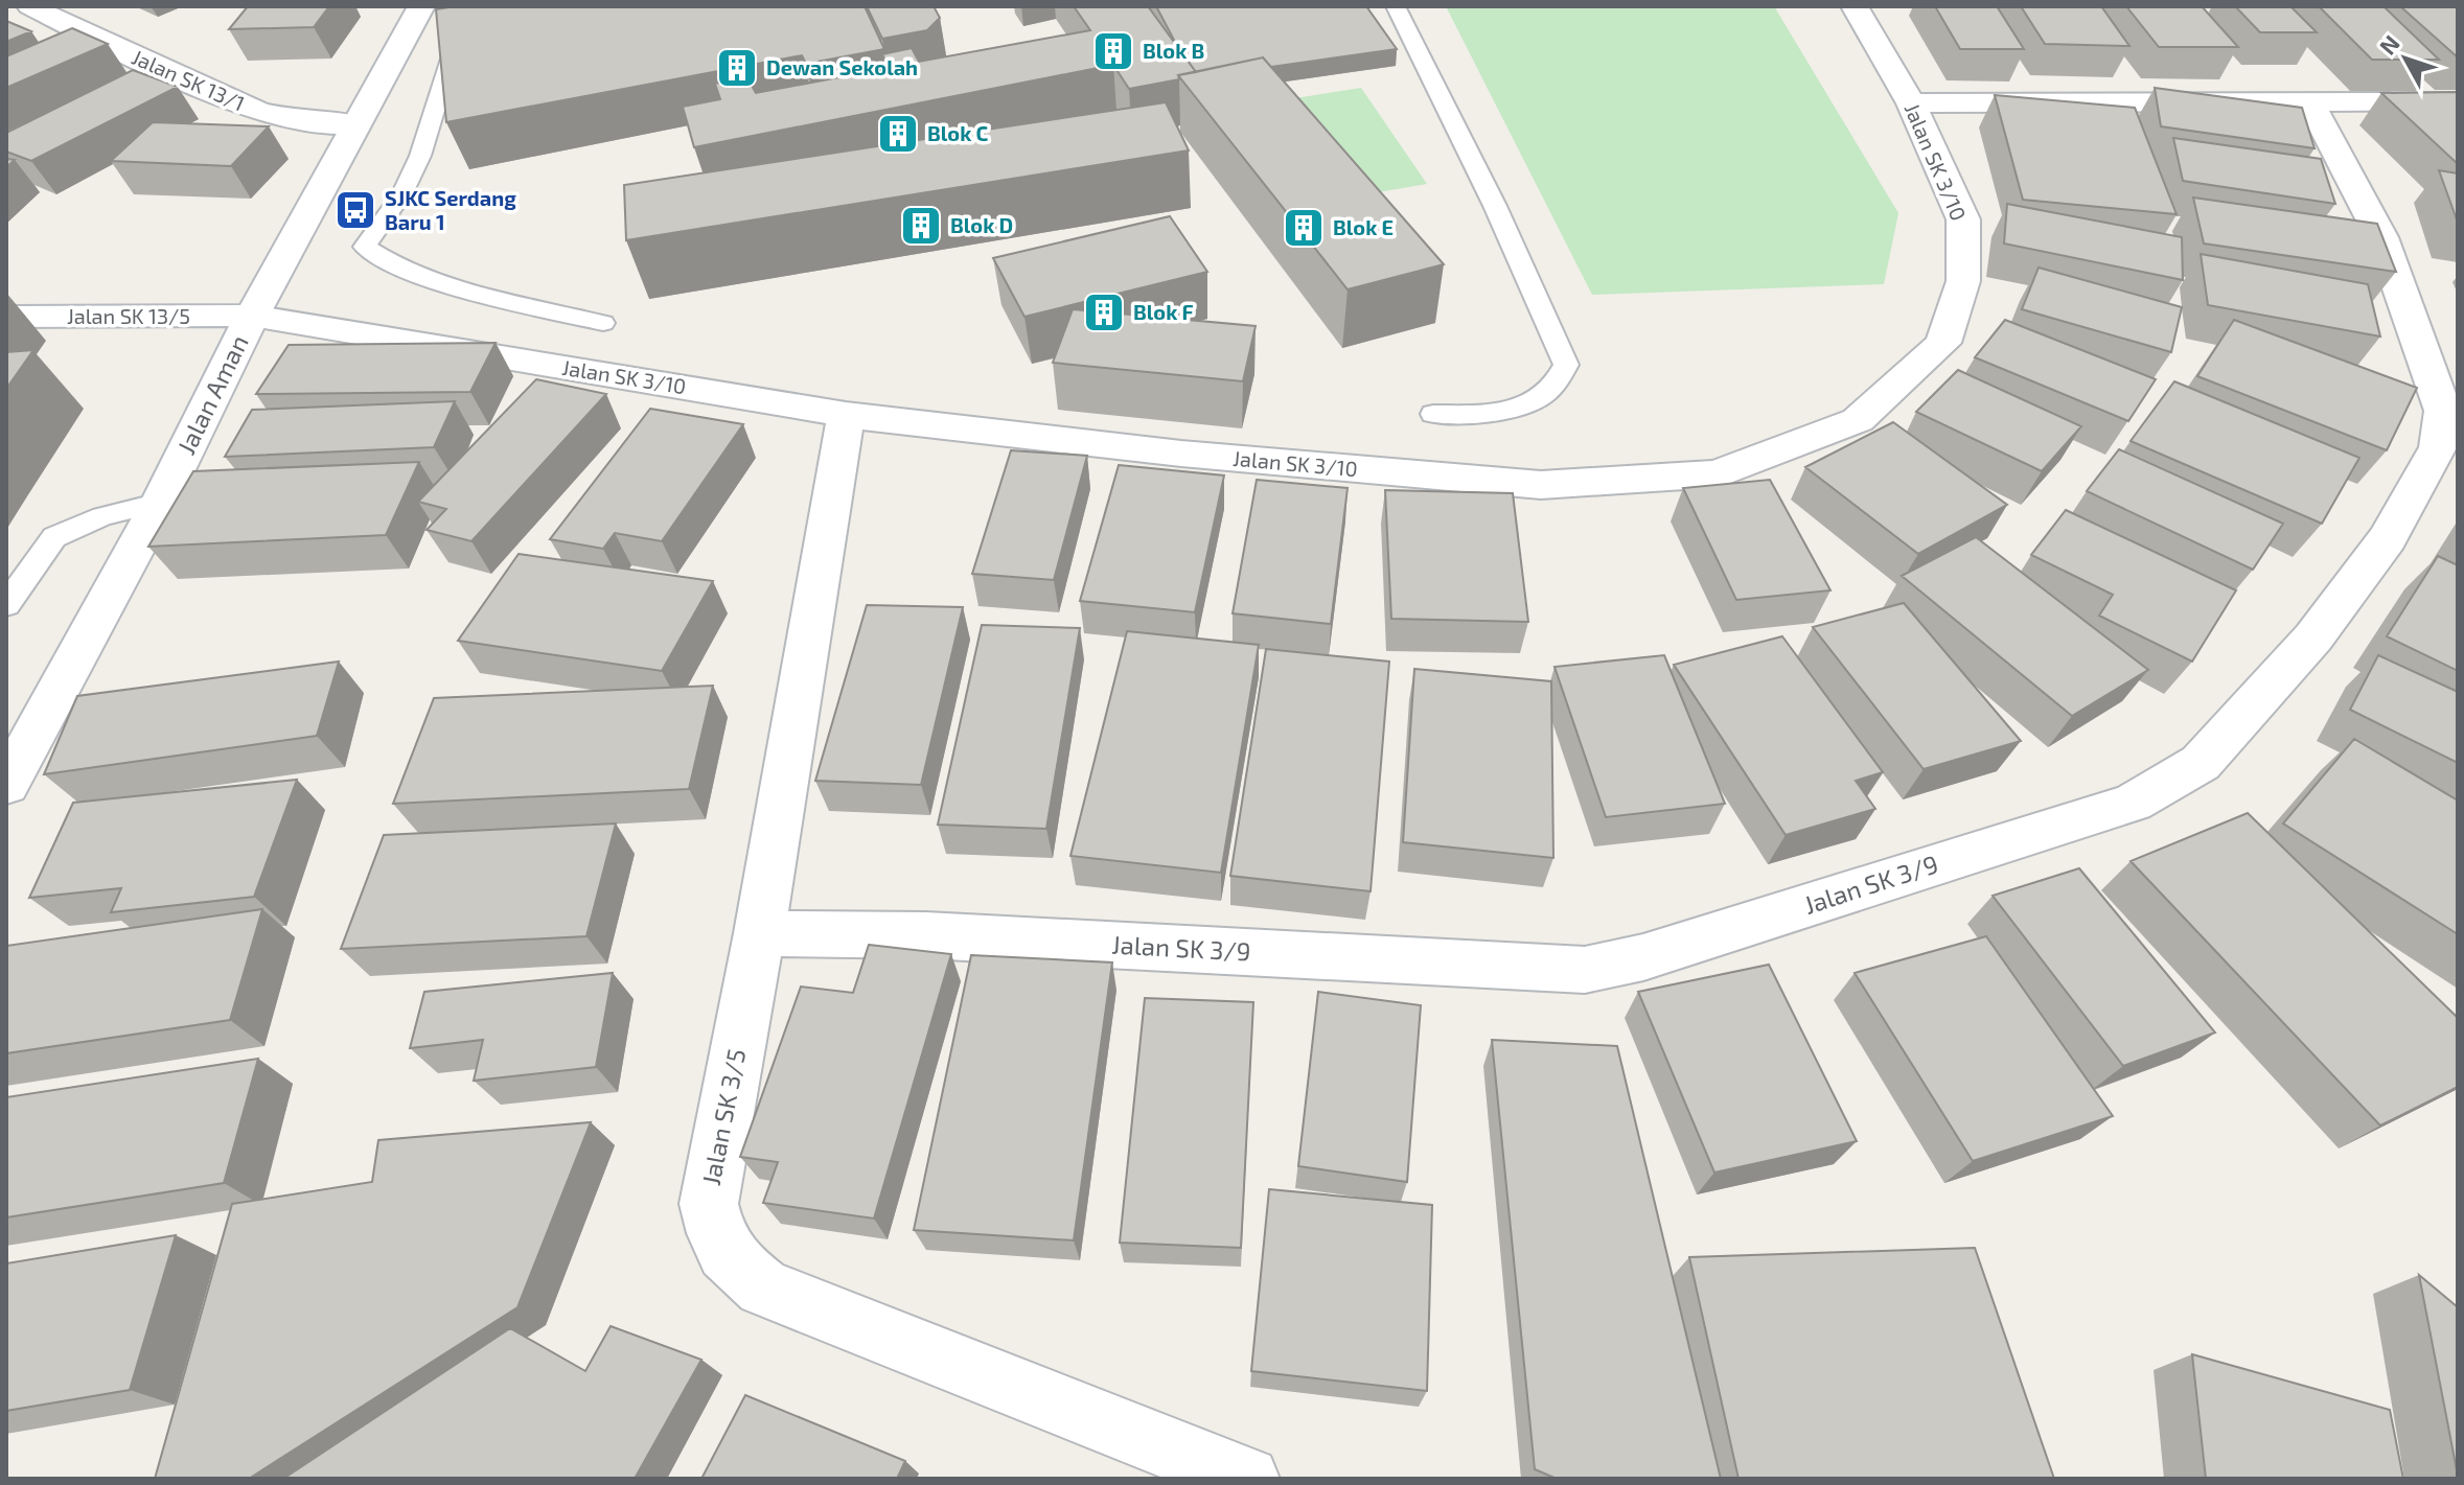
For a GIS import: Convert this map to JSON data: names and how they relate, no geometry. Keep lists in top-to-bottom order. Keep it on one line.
{"streets":{"street":["Jalan SK 13/1","Jalan SK 3/10","Jalan SK 13/5","Jalan Aman","Jalan SK 3/9","Jalan SK 3/5"]},"crossings":[["Jalan SK 13/1","Jalan Aman"],["Jalan SK 3/10","Jalan SK 13/5"],["Jalan SK 3/10","Jalan Aman"],["Jalan SK 3/10","Jalan SK 3/5"],["Jalan SK 13/5","Jalan Aman"],["Jalan SK 3/9","Jalan SK 3/5"]],"places":{"building":["Blok B","Dewan Sekolah","Blok C","Blok D","Blok E","Blok F"],"bus stop":["SJKC Serdang Baru 1"]},"north":"top left"}
